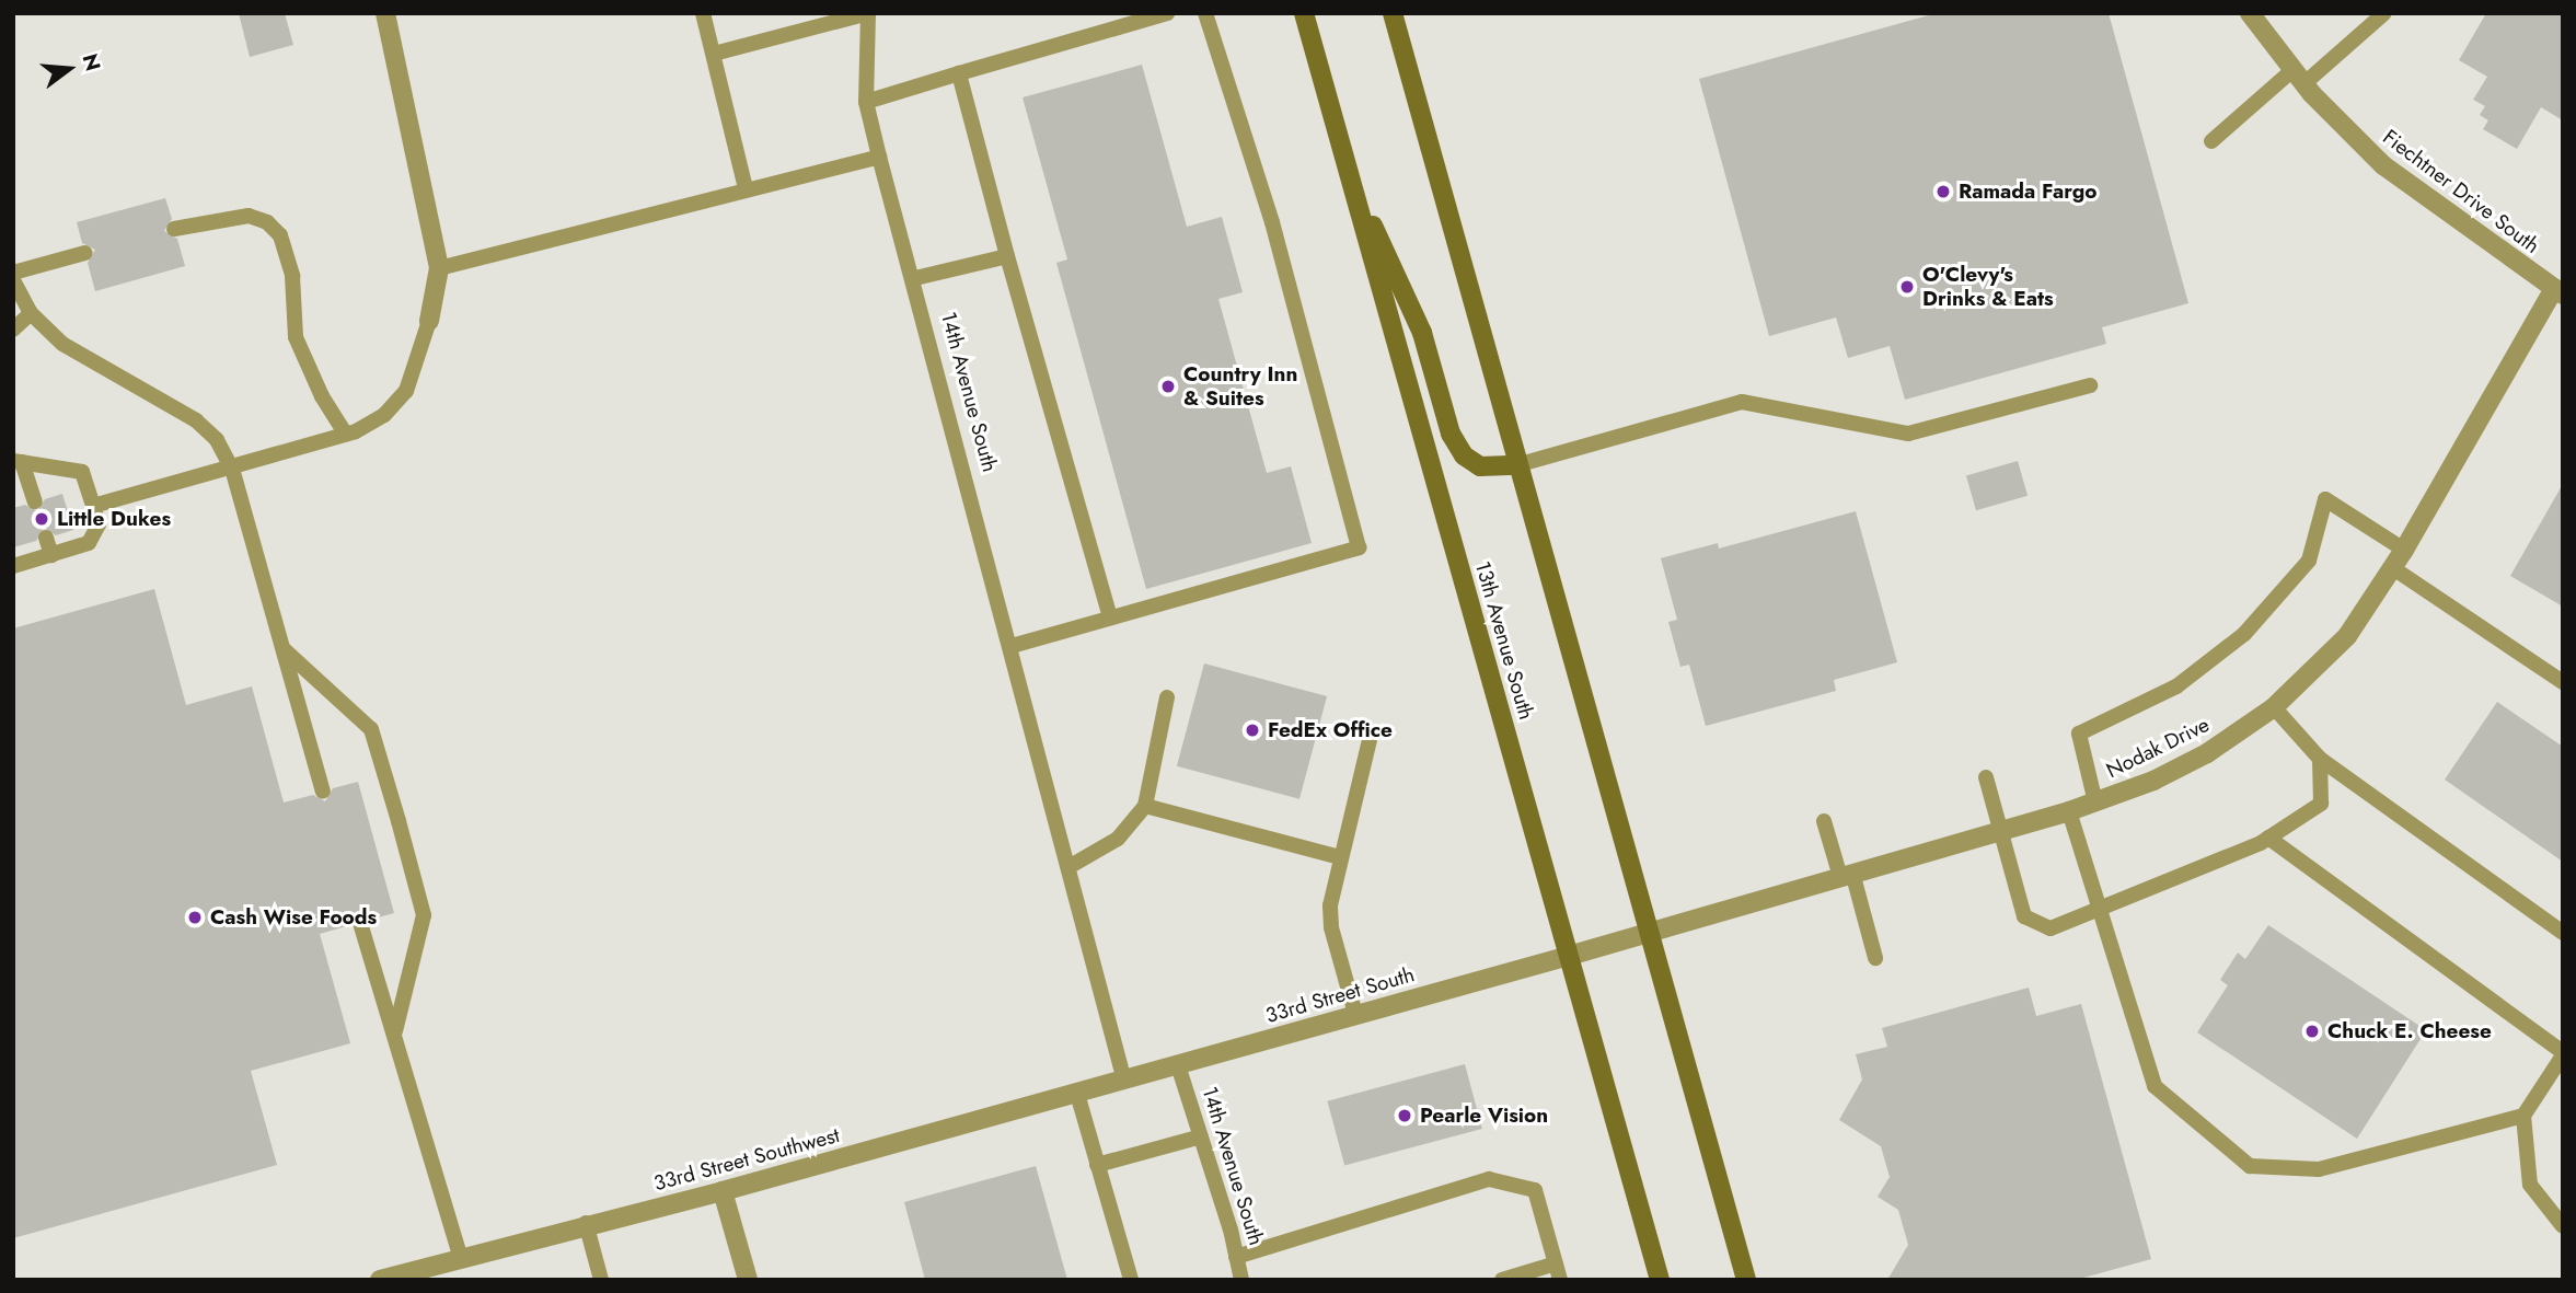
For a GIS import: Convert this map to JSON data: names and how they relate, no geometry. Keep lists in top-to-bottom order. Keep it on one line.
{"streets":{"main road":["13th Avenue South"],"street":["Fiechtner Drive South","Nodak Drive","33rd Street South","33rd Street Southwest"],"lane":["14th Avenue South"]},"crossings":[["Fiechtner Drive South","Nodak Drive"],["14th Avenue South","33rd Street South"],["14th Avenue South","33rd Street Southwest"],["13th Avenue South","Nodak Drive"],["13th Avenue South","33rd Street South"],["Nodak Drive","33rd Street South"],["33rd Street South","33rd Street Southwest"]],"places":["Ramada Fargo","O'Clevy's Drinks & Eats","Country Inn & Suites","Little Dukes","FedEx Office","Cash Wise Foods","Chuck E. Cheese","Pearle Vision"],"north":"right"}
